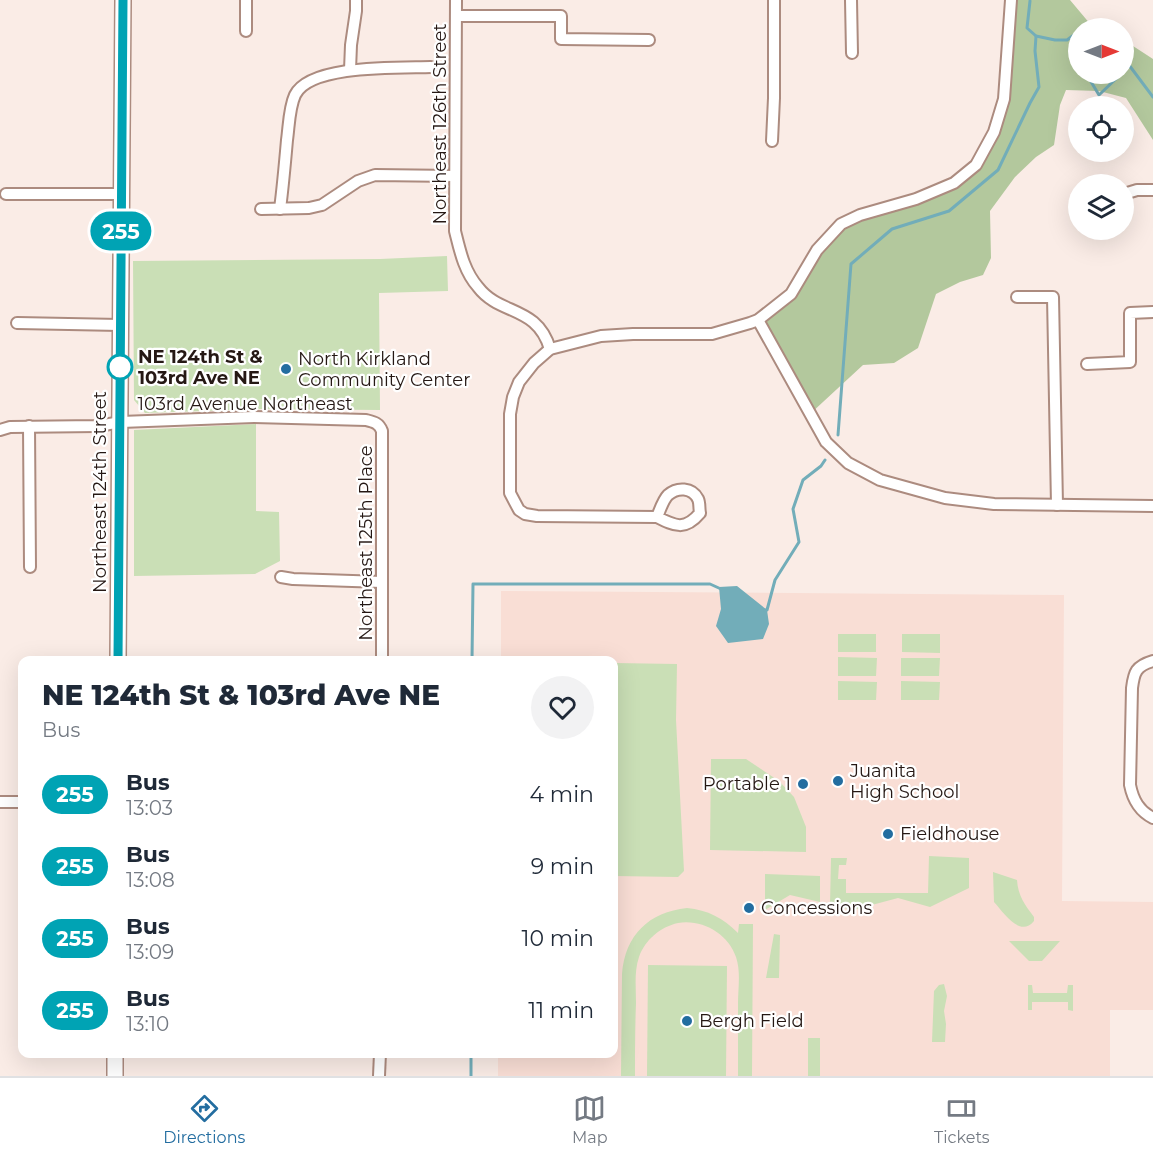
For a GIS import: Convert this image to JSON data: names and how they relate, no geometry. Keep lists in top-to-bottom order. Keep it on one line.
{"streets":{"main road":["Northeast 124th Street"],"street":["Northeast 126th Street","103rd Avenue Northeast","Northeast 125th Place"]},"crossings":[["103rd Avenue Northeast","Northeast 124th Street"],["103rd Avenue Northeast","Northeast 125th Place"]],"places":["NE 124th St & 103rd Ave NE","North Kirkland Community Center","Juanita High School","Portable 1","Fieldhouse","Concessions","Bergh Field"],"lines":["bus line 255"],"north":"right","page":{"on_map":"255","heading":["NE 124th St & 103rd Ave NE","Bus"],"list":[{"mark":"255","name":"Bus","note":"13:03","value":"4 min"},{"mark":"255","name":"Bus","note":"13:08","value":"9 min"},{"mark":"255","name":"Bus","note":"13:09","value":"10 min"},{"mark":"255","name":"Bus","note":"13:10","value":"11 min"}],"tabs":["Directions","Map","Tickets"]}}
